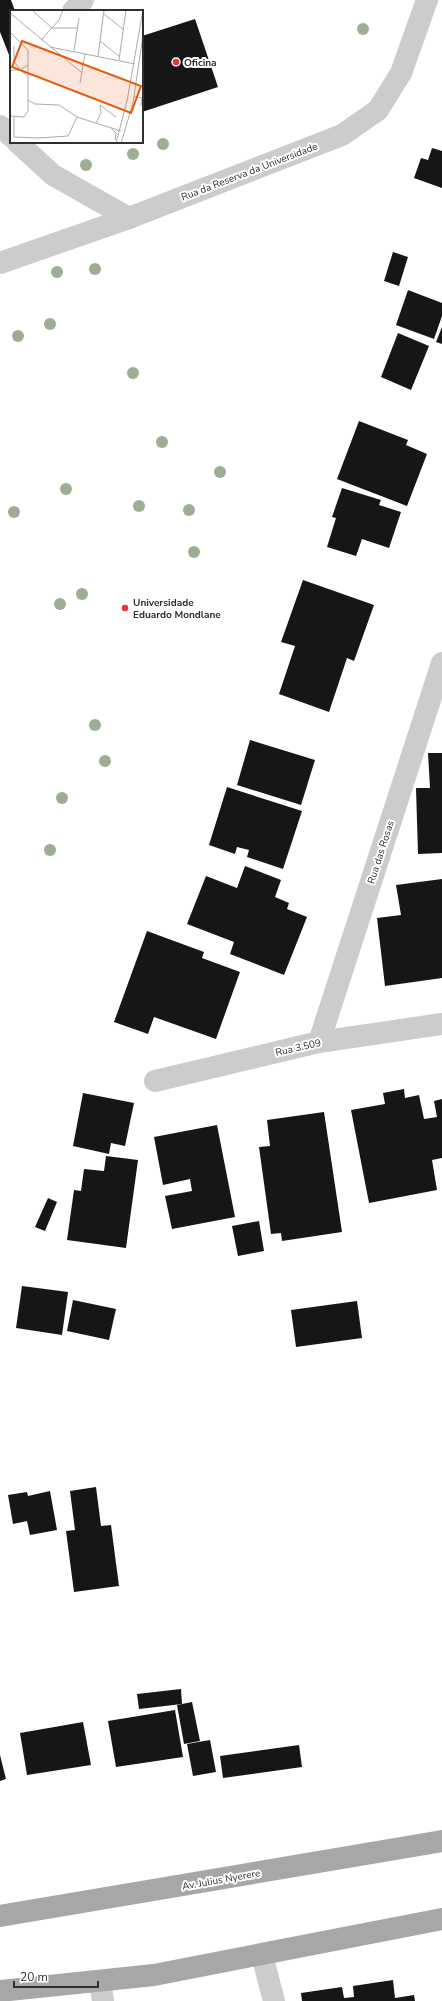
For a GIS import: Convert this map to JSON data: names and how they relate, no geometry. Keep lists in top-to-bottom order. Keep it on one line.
{"streets":{"main road":["Av. Julius Nyerere"],"street":["Rua da Reserva da Universidade","Rua das Rosas","Rua 3.509"]},"crossings":[["Rua das Rosas","Rua 3.509"]],"places":["Oficina","Universidade Eduardo Mondlane"],"scale_bar":"20 m"}
